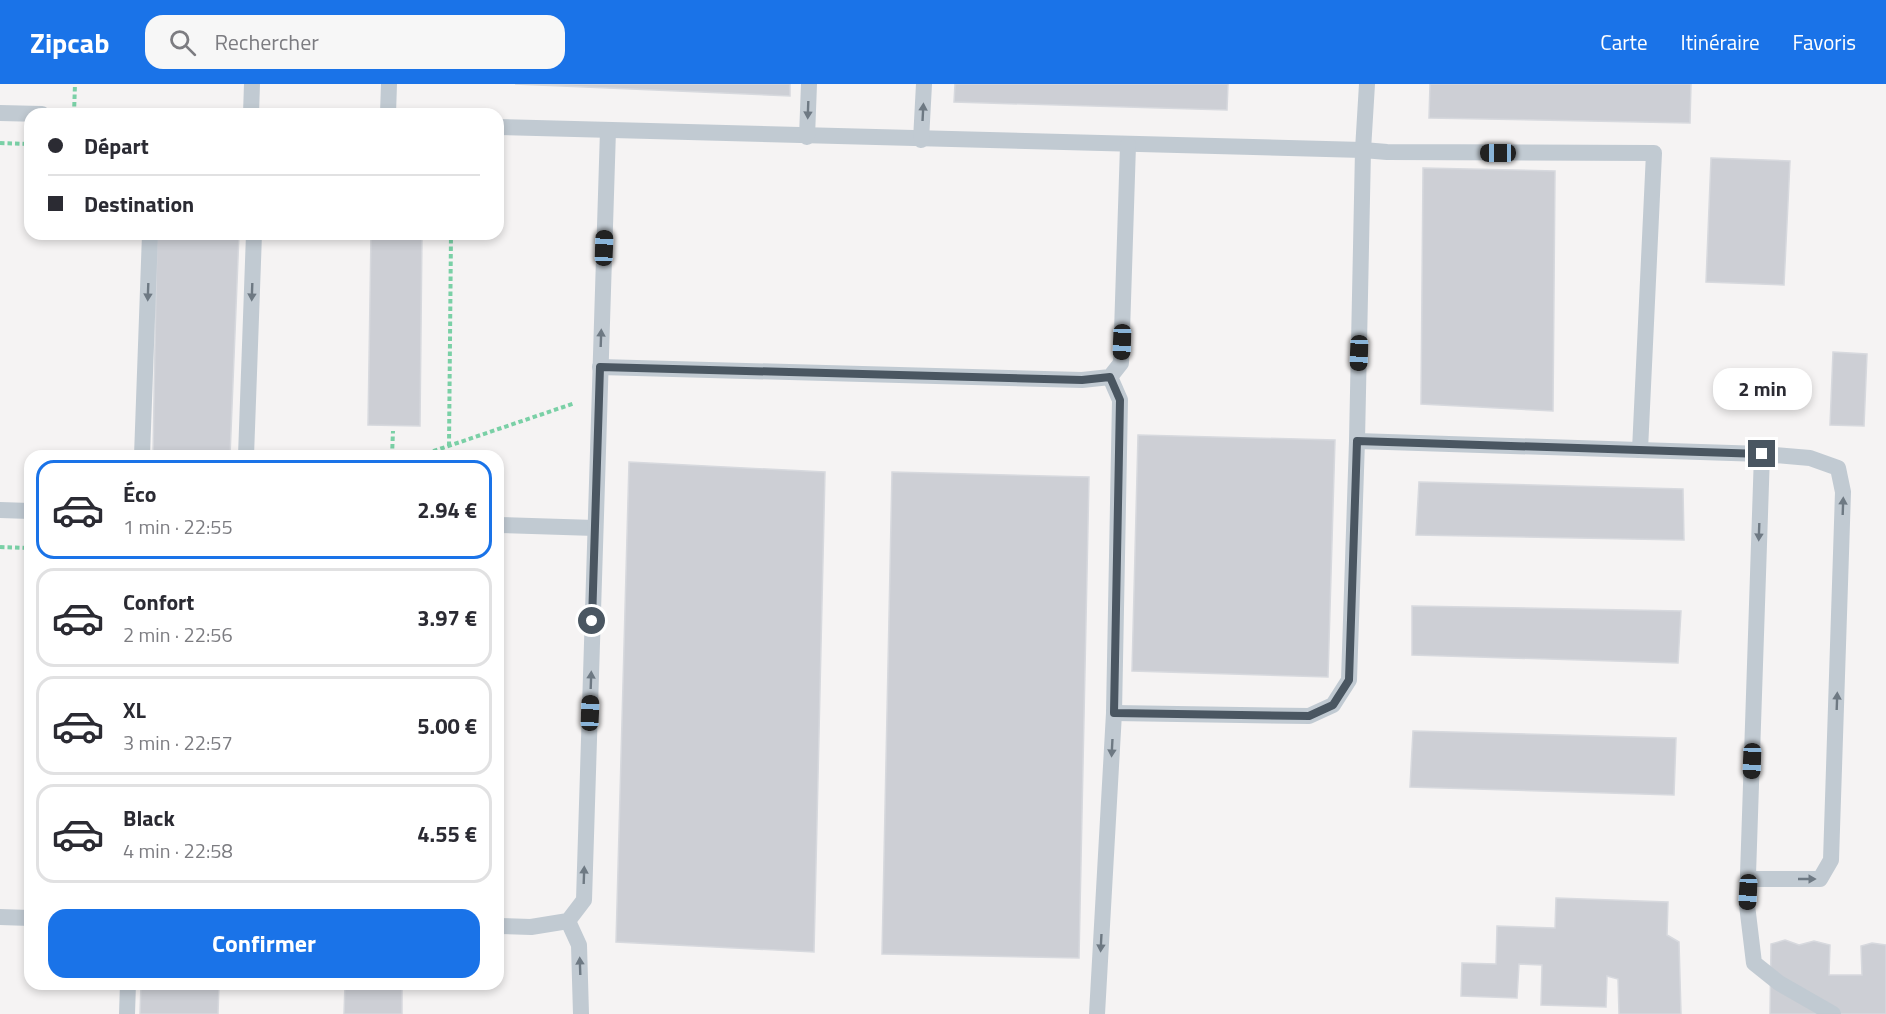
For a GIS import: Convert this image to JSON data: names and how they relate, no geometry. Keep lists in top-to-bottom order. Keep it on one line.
{"page":{"header":"Zipcab","search":"Rechercher","nav":["Carte","Itinéraire","Favoris"],"banner":["Départ","Destination"],"bubble":"2 min","list":[{"name":"Éco","note":"1 min · 22:55","value":"2.94 €"},{"name":"Confort","note":"2 min · 22:56","value":"3.97 €"},{"name":"XL","note":"3 min · 22:57","value":"5.00 €"},{"name":"Black","note":"4 min · 22:58","value":"4.55 €"}],"buttons":"Confirmer"}}
